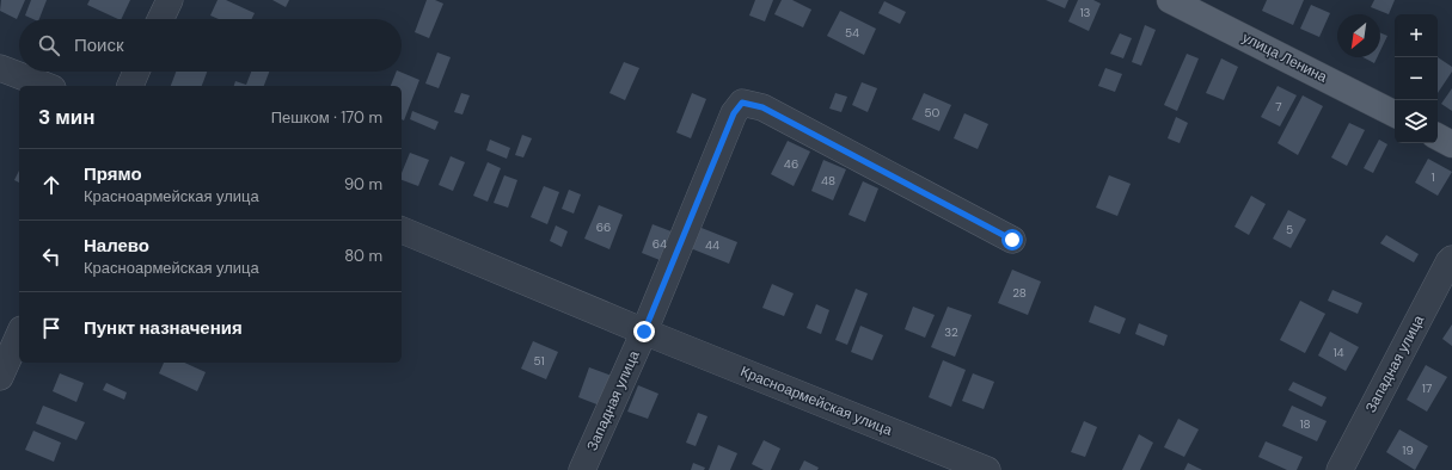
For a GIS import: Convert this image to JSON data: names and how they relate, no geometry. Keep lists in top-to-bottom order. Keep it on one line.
{"streets":{"main road":["улица Ленина"],"street":["Западная улица","Красноармейская улица"]},"crossings":[["Западная улица","Красноармейская улица"]],"house_numbers":["13","54","7","50","46","1","48","66","5","64","44","28","32","14","51","17","18","19"],"north":"bottom left","page":{"map_buttons":["+","−"],"search":"Поиск","heading":["3 мин","Пешком · 170 m"],"list":[["Прямо","Красноармейская улица","90 m"],["Налево","Красноармейская улица","80 m"],"Пункт назначения"]}}
